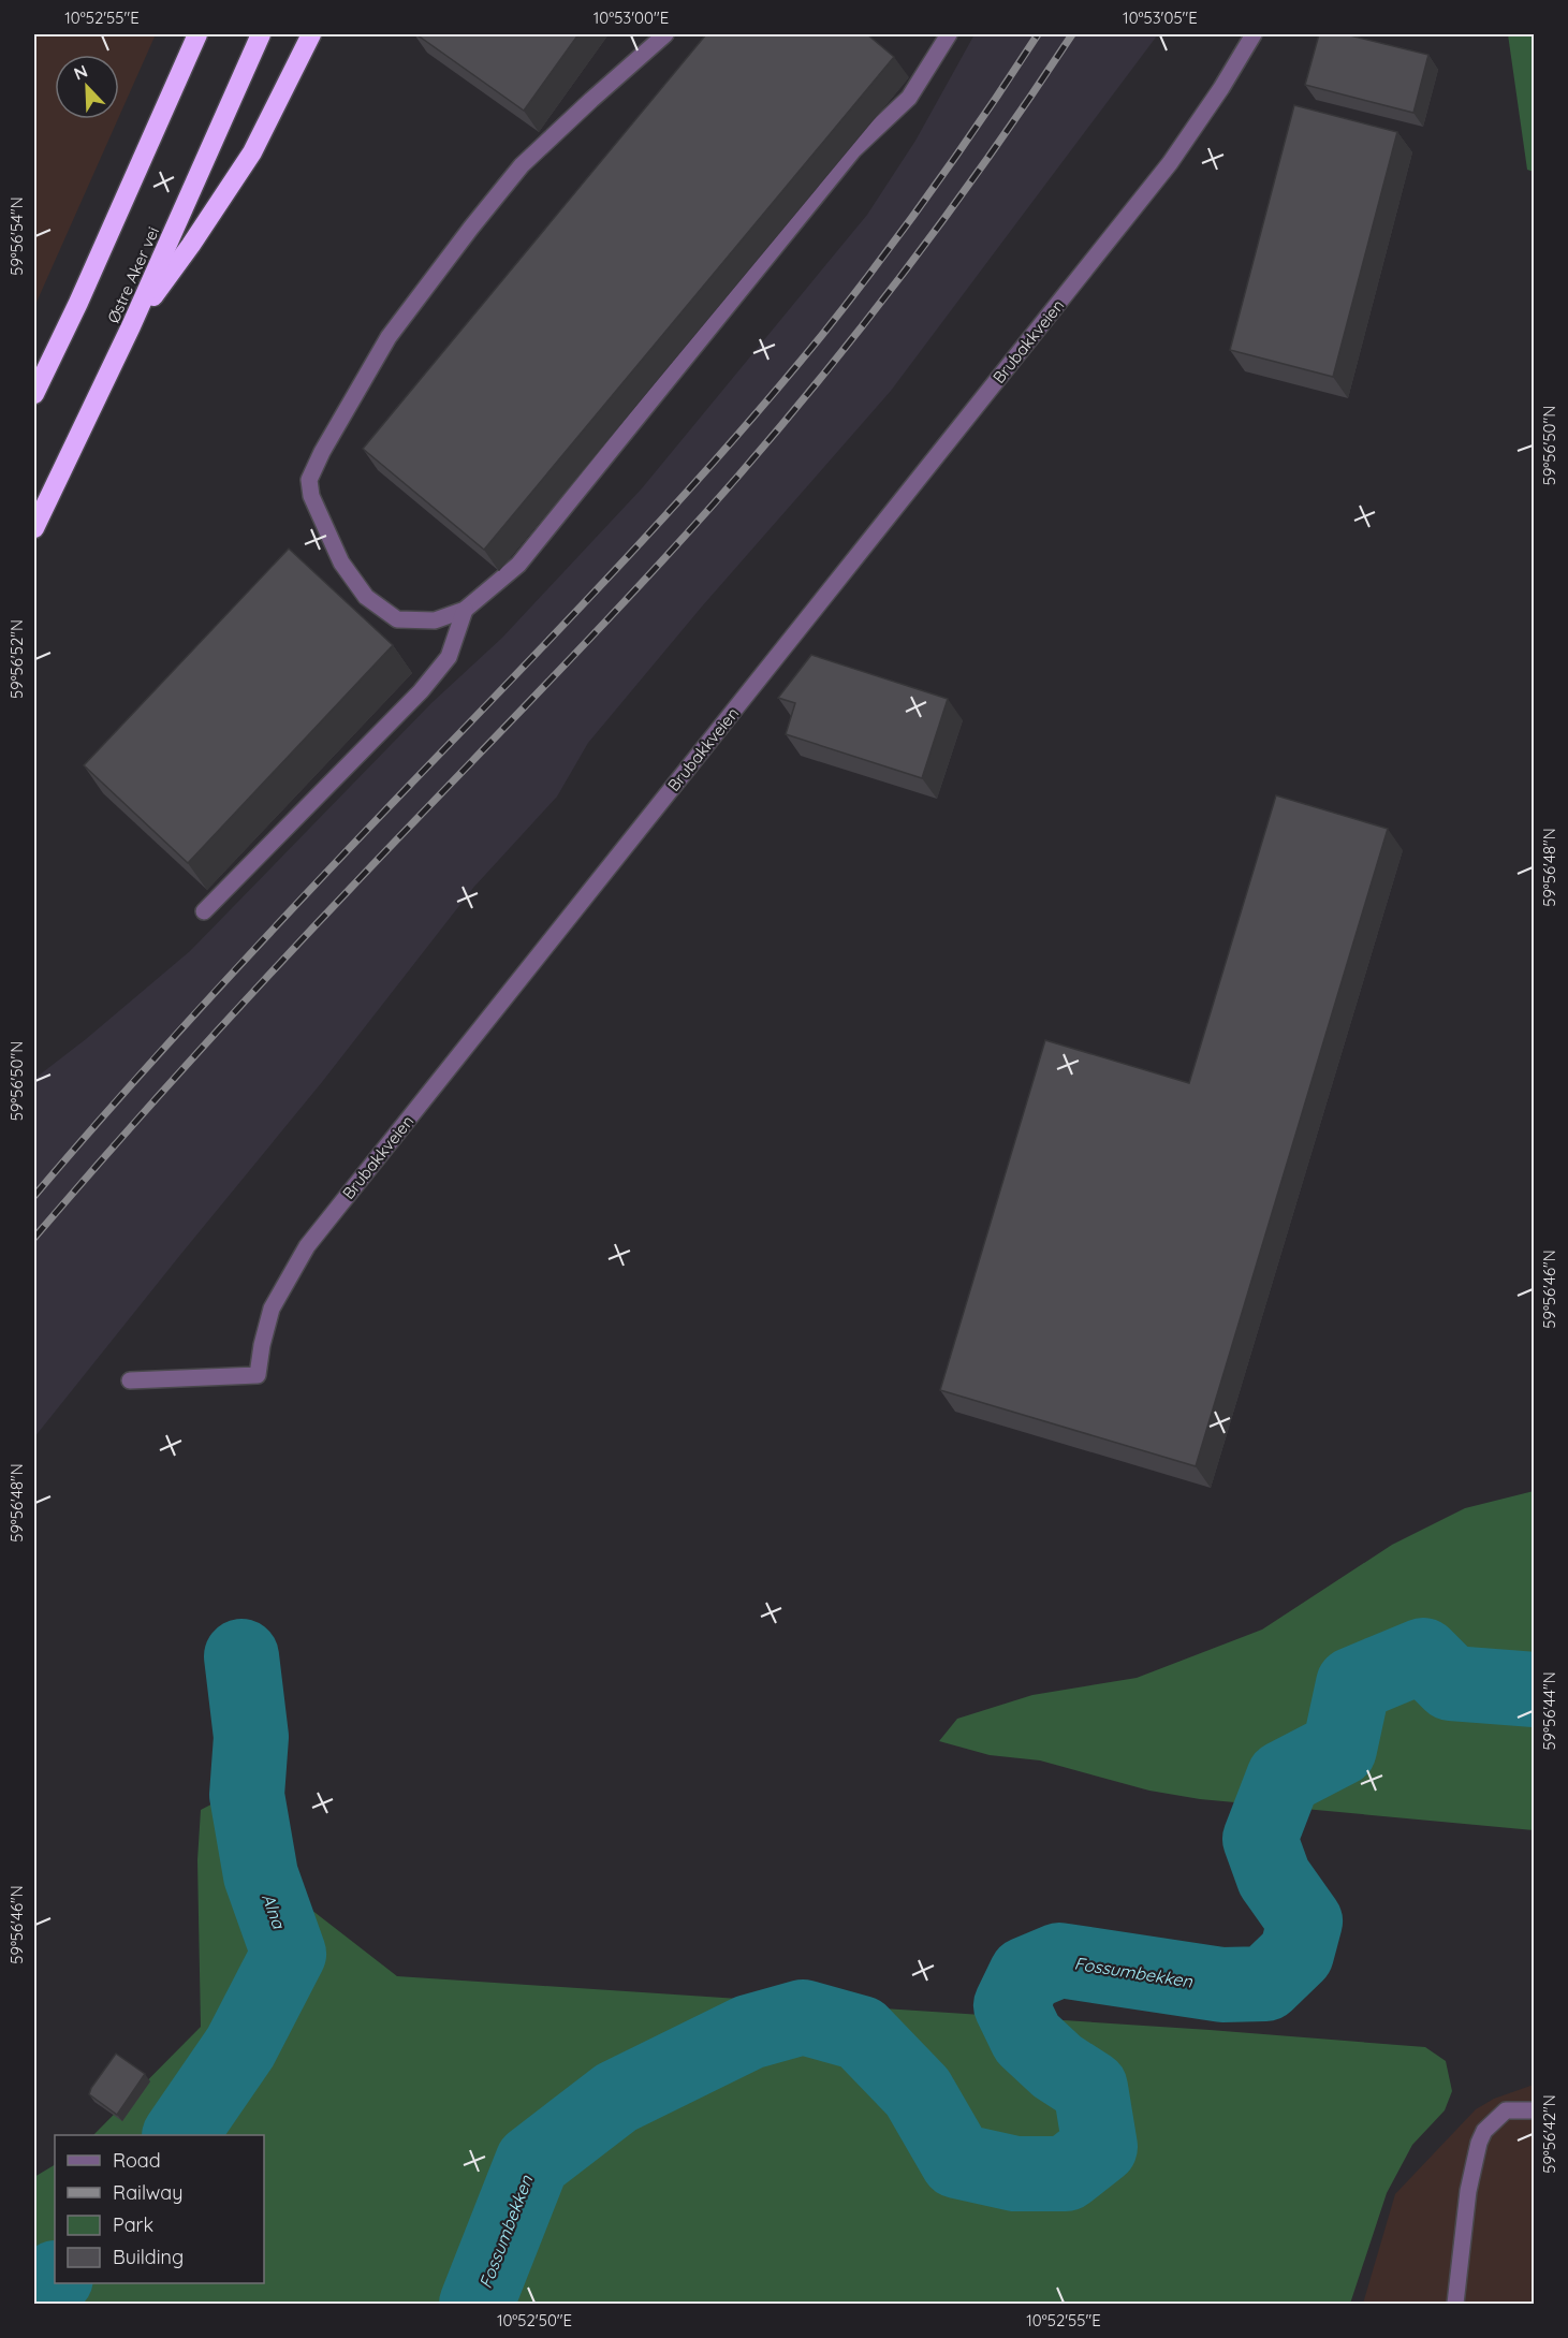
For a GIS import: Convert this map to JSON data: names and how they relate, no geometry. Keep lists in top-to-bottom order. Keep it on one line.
{"streets":{"highway":["Østre Aker vei"],"street":["Brubakkveien"]},"water":["Alna","Fossumbekken"],"legend":["Road","Railway","Park","Building"],"north":"top left","coordinates":["10°52'55\"E","10°53'00\"E","10°53'05\"E","59°56'54\"N","59°56'50\"N","59°56'52\"N","59°56'48\"N","59°56'46\"N","59°56'44\"N","59°56'42\"N","10°52'50\"E"]}
